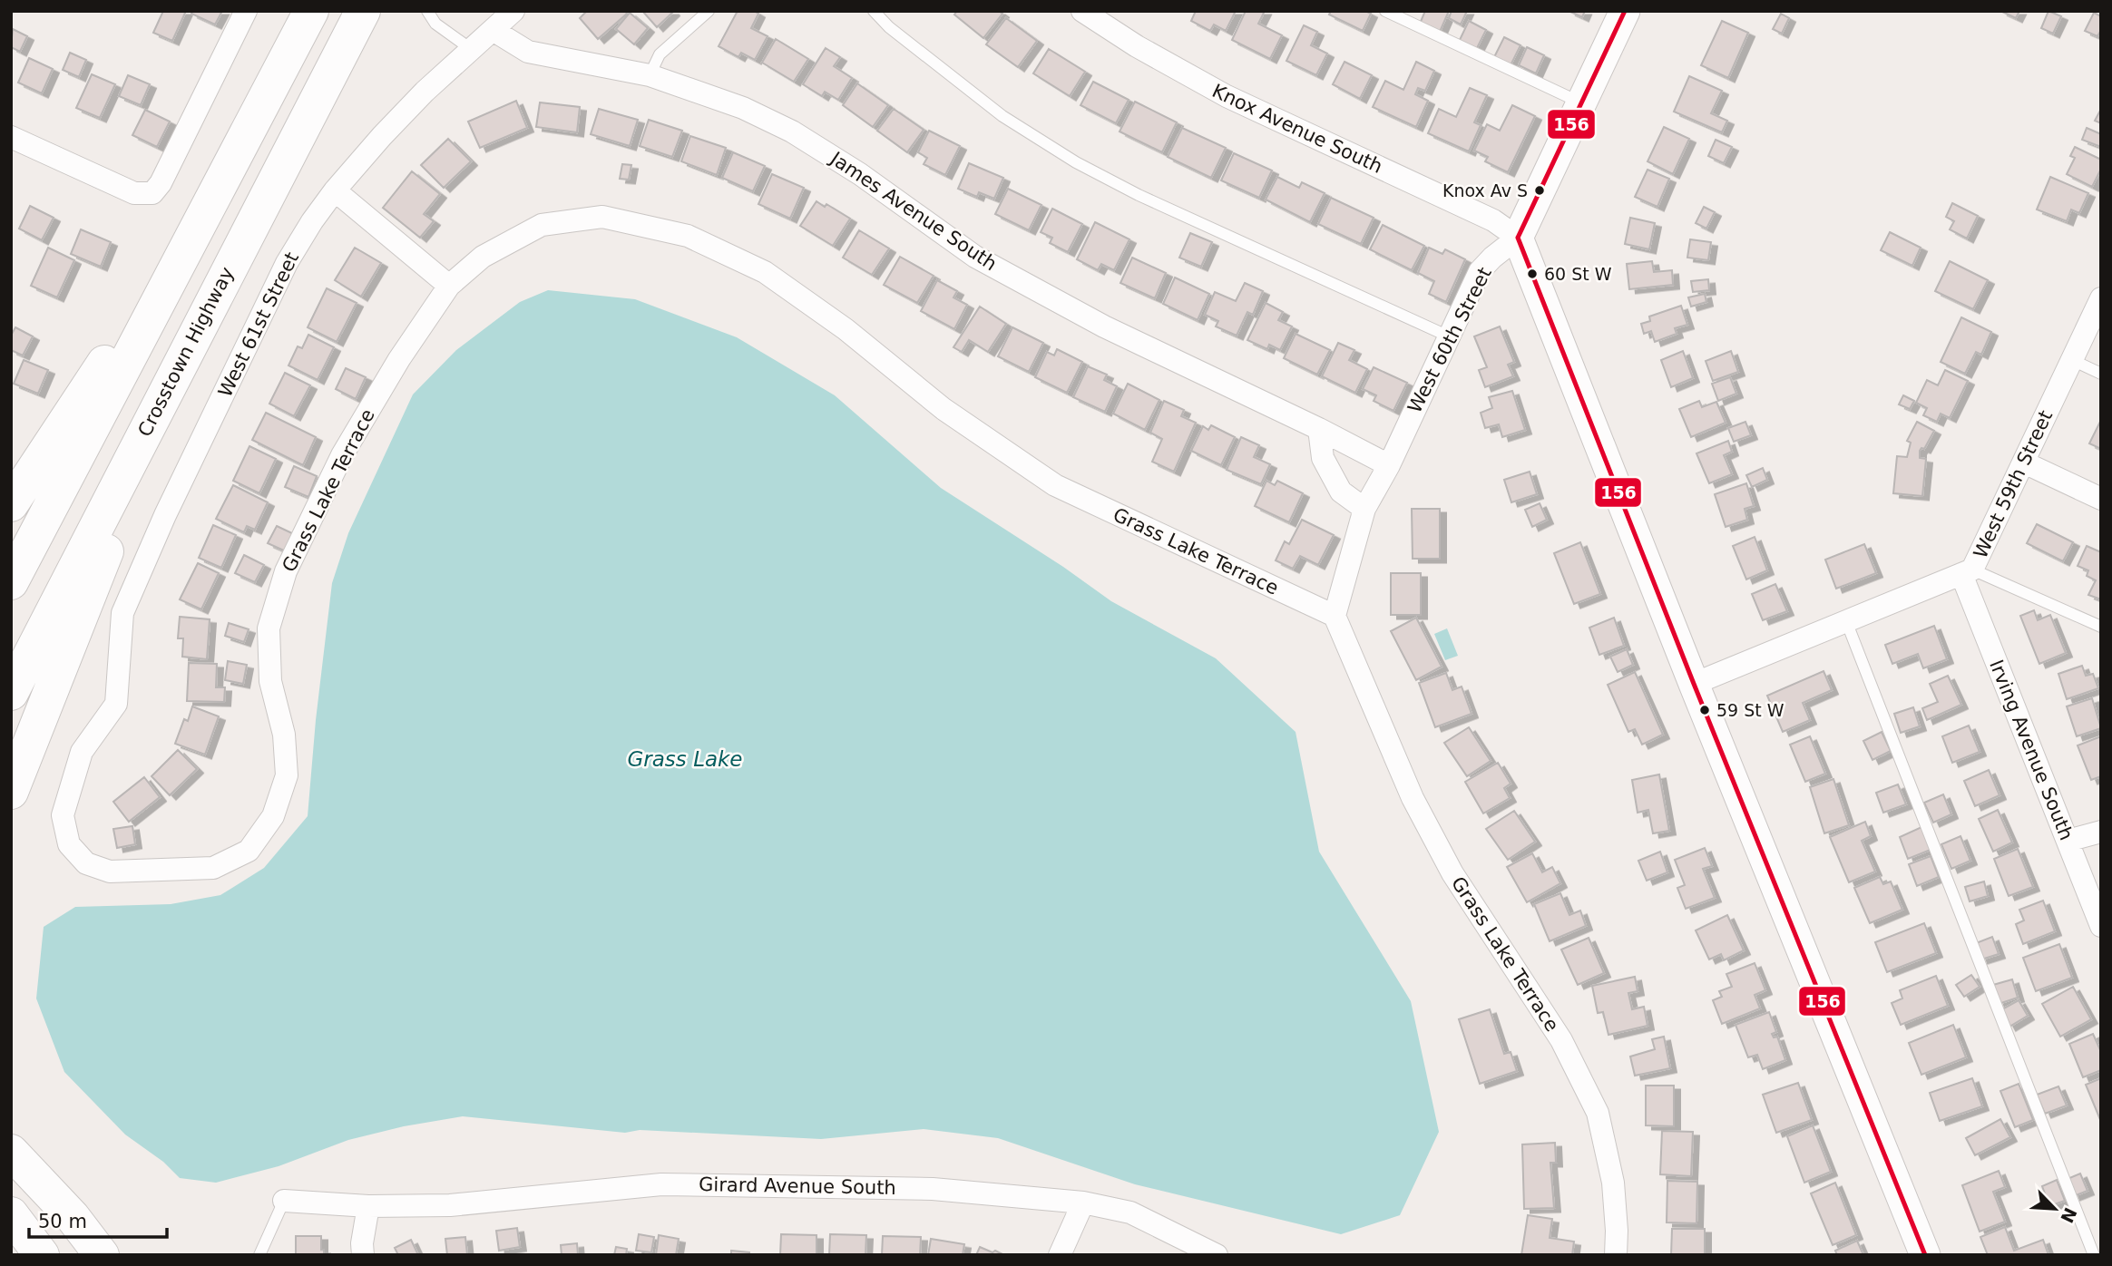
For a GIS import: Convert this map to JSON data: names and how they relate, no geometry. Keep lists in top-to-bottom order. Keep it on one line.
{"streets":{"highway":["Crosstown Highway"],"street":["Knox Avenue South","James Avenue South","West 61st Street","West 60th Street","West 59th Street","Grass Lake Terrace","Irving Avenue South","Girard Avenue South"]},"crossings":[["Knox Avenue South","West 60th Street"],["James Avenue South","West 61st Street"],["James Avenue South","West 60th Street"],["West 61st Street","Grass Lake Terrace"],["West 60th Street","Grass Lake Terrace"],["West 59th Street","Irving Avenue South"]],"water":["Grass Lake"],"places":["Knox Av S","60 St W","59 St W"],"lines":["transit line 156"],"scale_bar":"50 m","north":"bottom right"}
